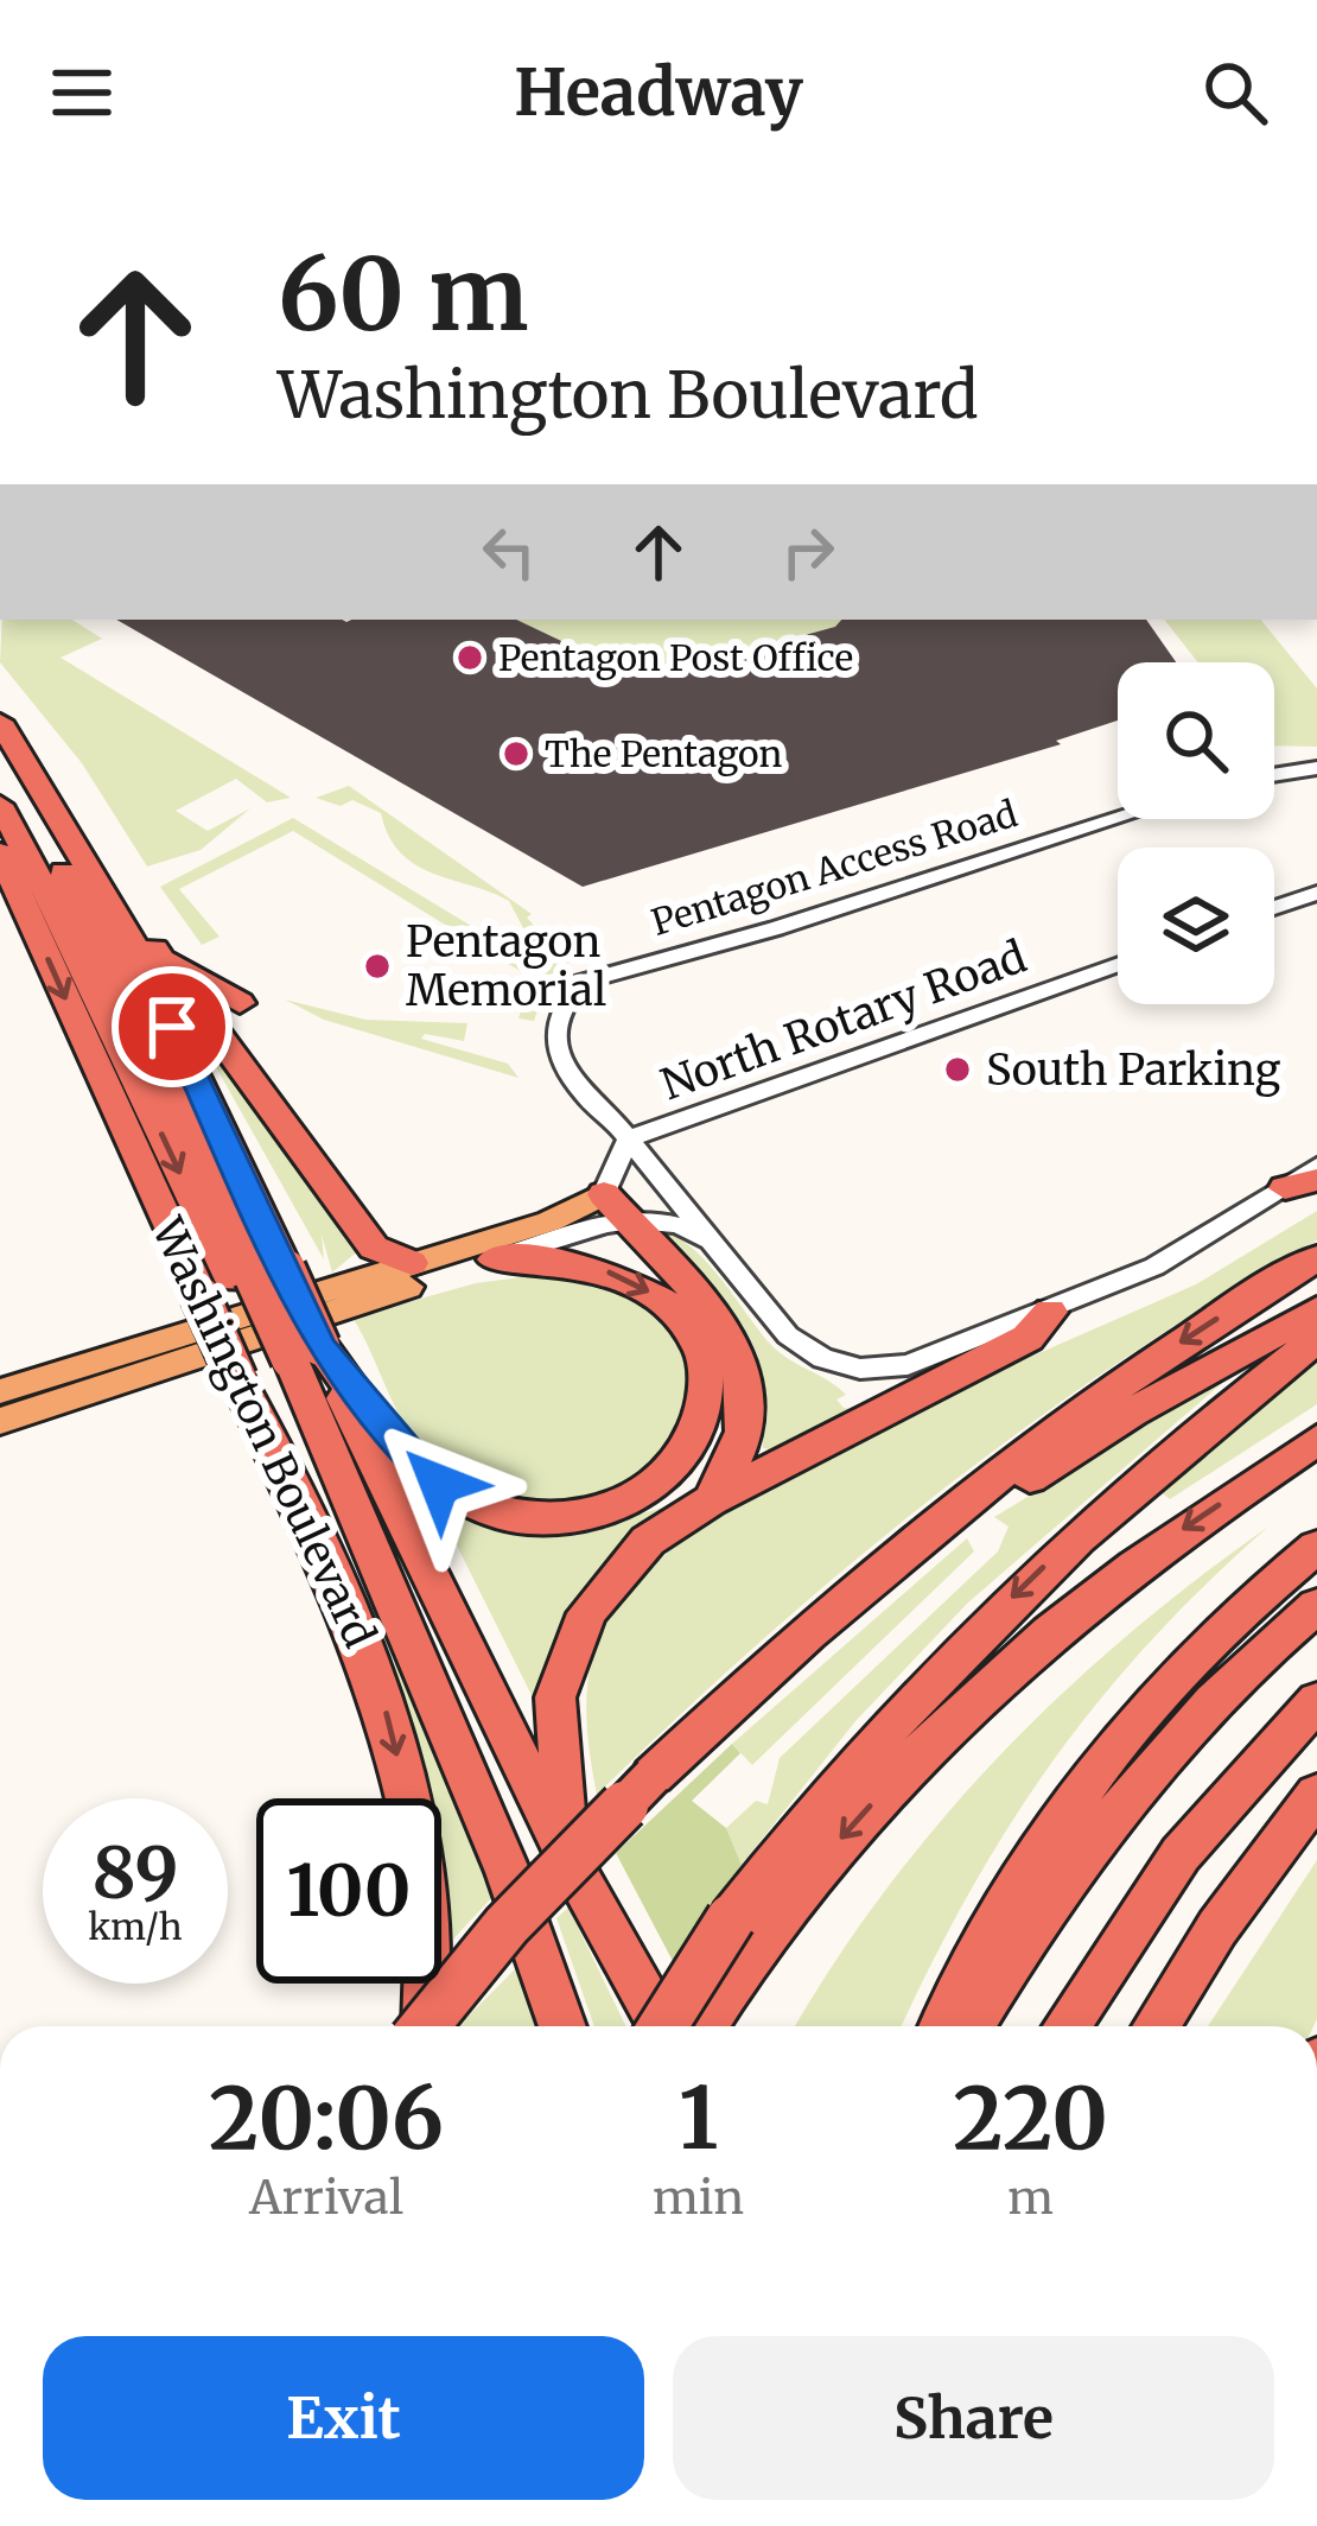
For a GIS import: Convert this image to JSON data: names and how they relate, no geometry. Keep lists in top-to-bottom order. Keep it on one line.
{"streets":{"highway":["Washington Boulevard"],"street":["Pentagon Access Road","North Rotary Road"]},"crossings":[["Pentagon Access Road","North Rotary Road"]],"places":["Pentagon Post Office","The Pentagon","Pentagon Memorial","South Parking"],"page":{"header":"Headway","turn":["60 m","Washington Boulevard"],"speed":"89 km/h","limit":"100","eta":["20:06","Arrival","1","min","220","m"],"buttons":["Exit","Share"]}}
